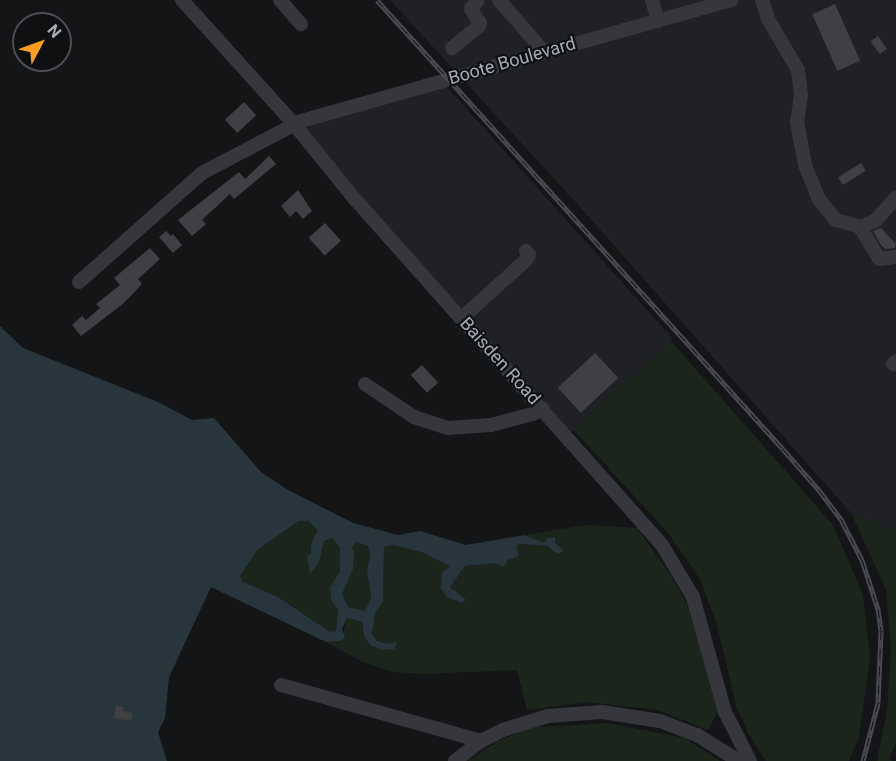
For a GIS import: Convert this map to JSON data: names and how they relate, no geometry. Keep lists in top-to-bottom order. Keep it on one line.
{"streets":{"street":["Boote Boulevard","Baisden Road"]},"crossings":[["Boote Boulevard","Baisden Road"]],"north":"top right"}
